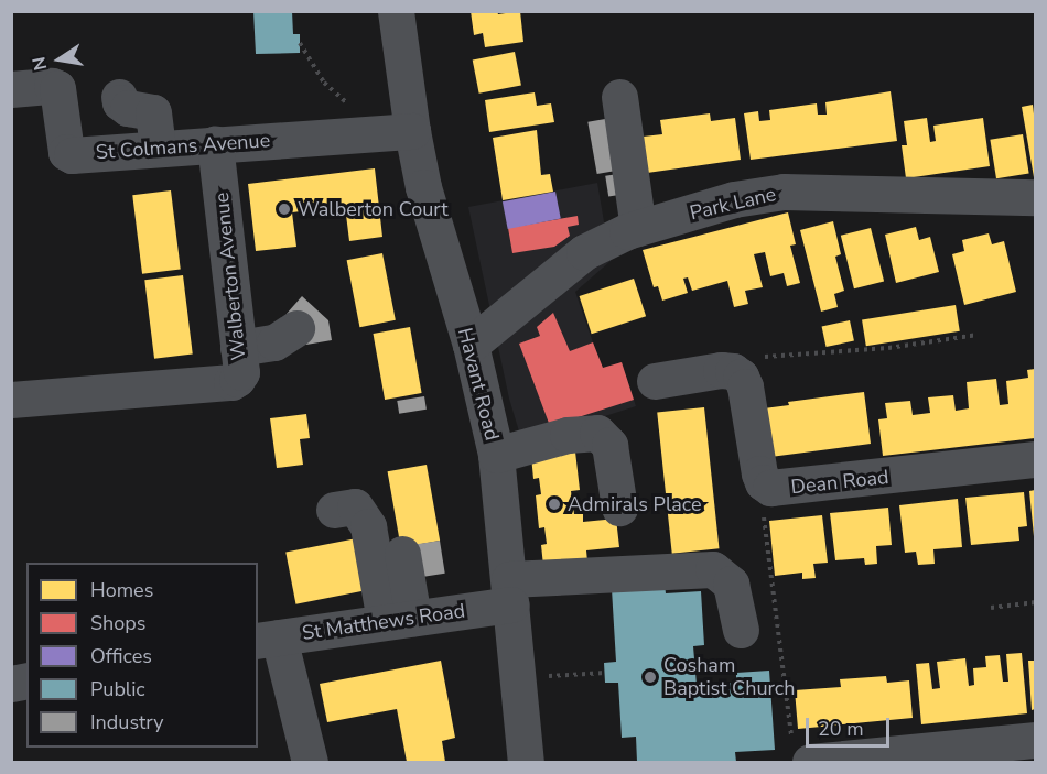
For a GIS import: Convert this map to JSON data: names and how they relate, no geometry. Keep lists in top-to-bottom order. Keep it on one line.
{"streets":{"street":["St Colmans Avenue","Park Lane","Walberton Avenue","Havant Road","Dean Road","St Matthews Road"]},"crossings":[["St Colmans Avenue","Walberton Avenue"],["St Colmans Avenue","Havant Road"],["Park Lane","Havant Road"],["Havant Road","St Matthews Road"]],"places":["Walberton Court","Admirals Place","Cosham Baptist Church"],"legend":["Homes","Shops","Offices","Public","Industry"],"scale_bar":"20 m","north":"left"}
